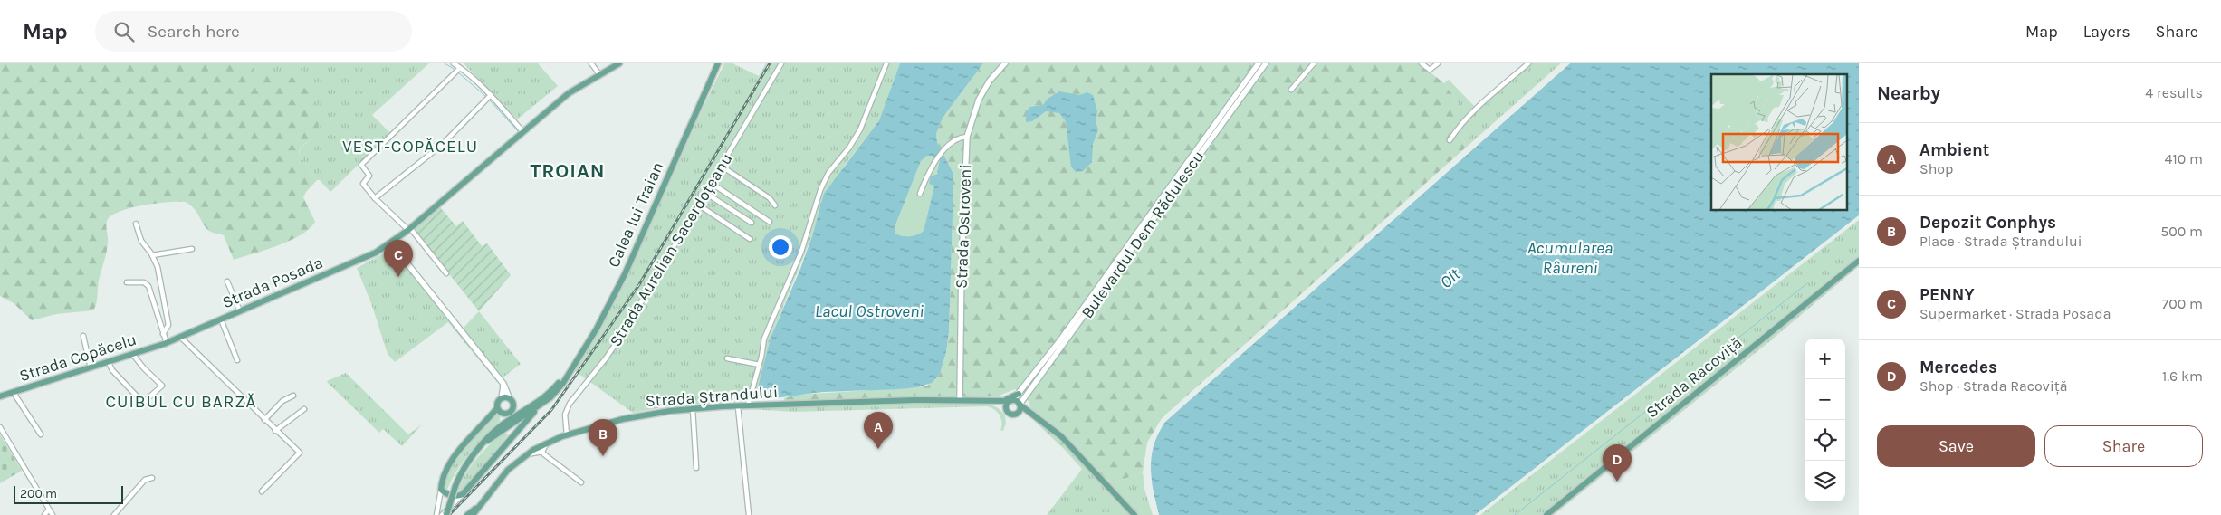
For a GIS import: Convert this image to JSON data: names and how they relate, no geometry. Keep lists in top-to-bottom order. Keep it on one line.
{"streets":{"main road":["Calea lui Traian","Strada Ostroveni","Bulevardul Dem Rădulescu","Strada Posada","Strada Copăcelu","Strada Racoviță","Strada Ștrandului"],"street":["Strada Aurelian Sacerdoțeanu"]},"crossings":[["Strada Ostroveni","Strada Ștrandului"],["Bulevardul Dem Rădulescu","Strada Ștrandului"],["Strada Aurelian Sacerdoțeanu","Strada Ștrandului"],["Strada Posada","Strada Copăcelu"]],"districts":["VEST-COPĂCELU","TROIAN","CUIBUL CU BARZĂ"],"water":["Acumularea Râureni","Olt","Lacul Ostroveni"],"scale_bar":"200 m","page":{"header":"Map","search":"Search here","nav":["Map","Layers","Share"],"heading":["Nearby","4 results"],"list":[{"mark":"A","name":"Ambient","note":"Shop","value":"410 m"},{"mark":"B","name":"Depozit Conphys","note":"Place · Strada Ștrandului","value":"500 m"},{"mark":"C","name":"PENNY","note":"Supermarket · Strada Posada","value":"700 m"},{"mark":"D","name":"Mercedes","note":"Shop · Strada Racoviță","value":"1.6 km"}],"pins":["C","A","B","D"],"map_buttons":["+","−"],"buttons":["Save","Share"],"scale":"200 m"}}
